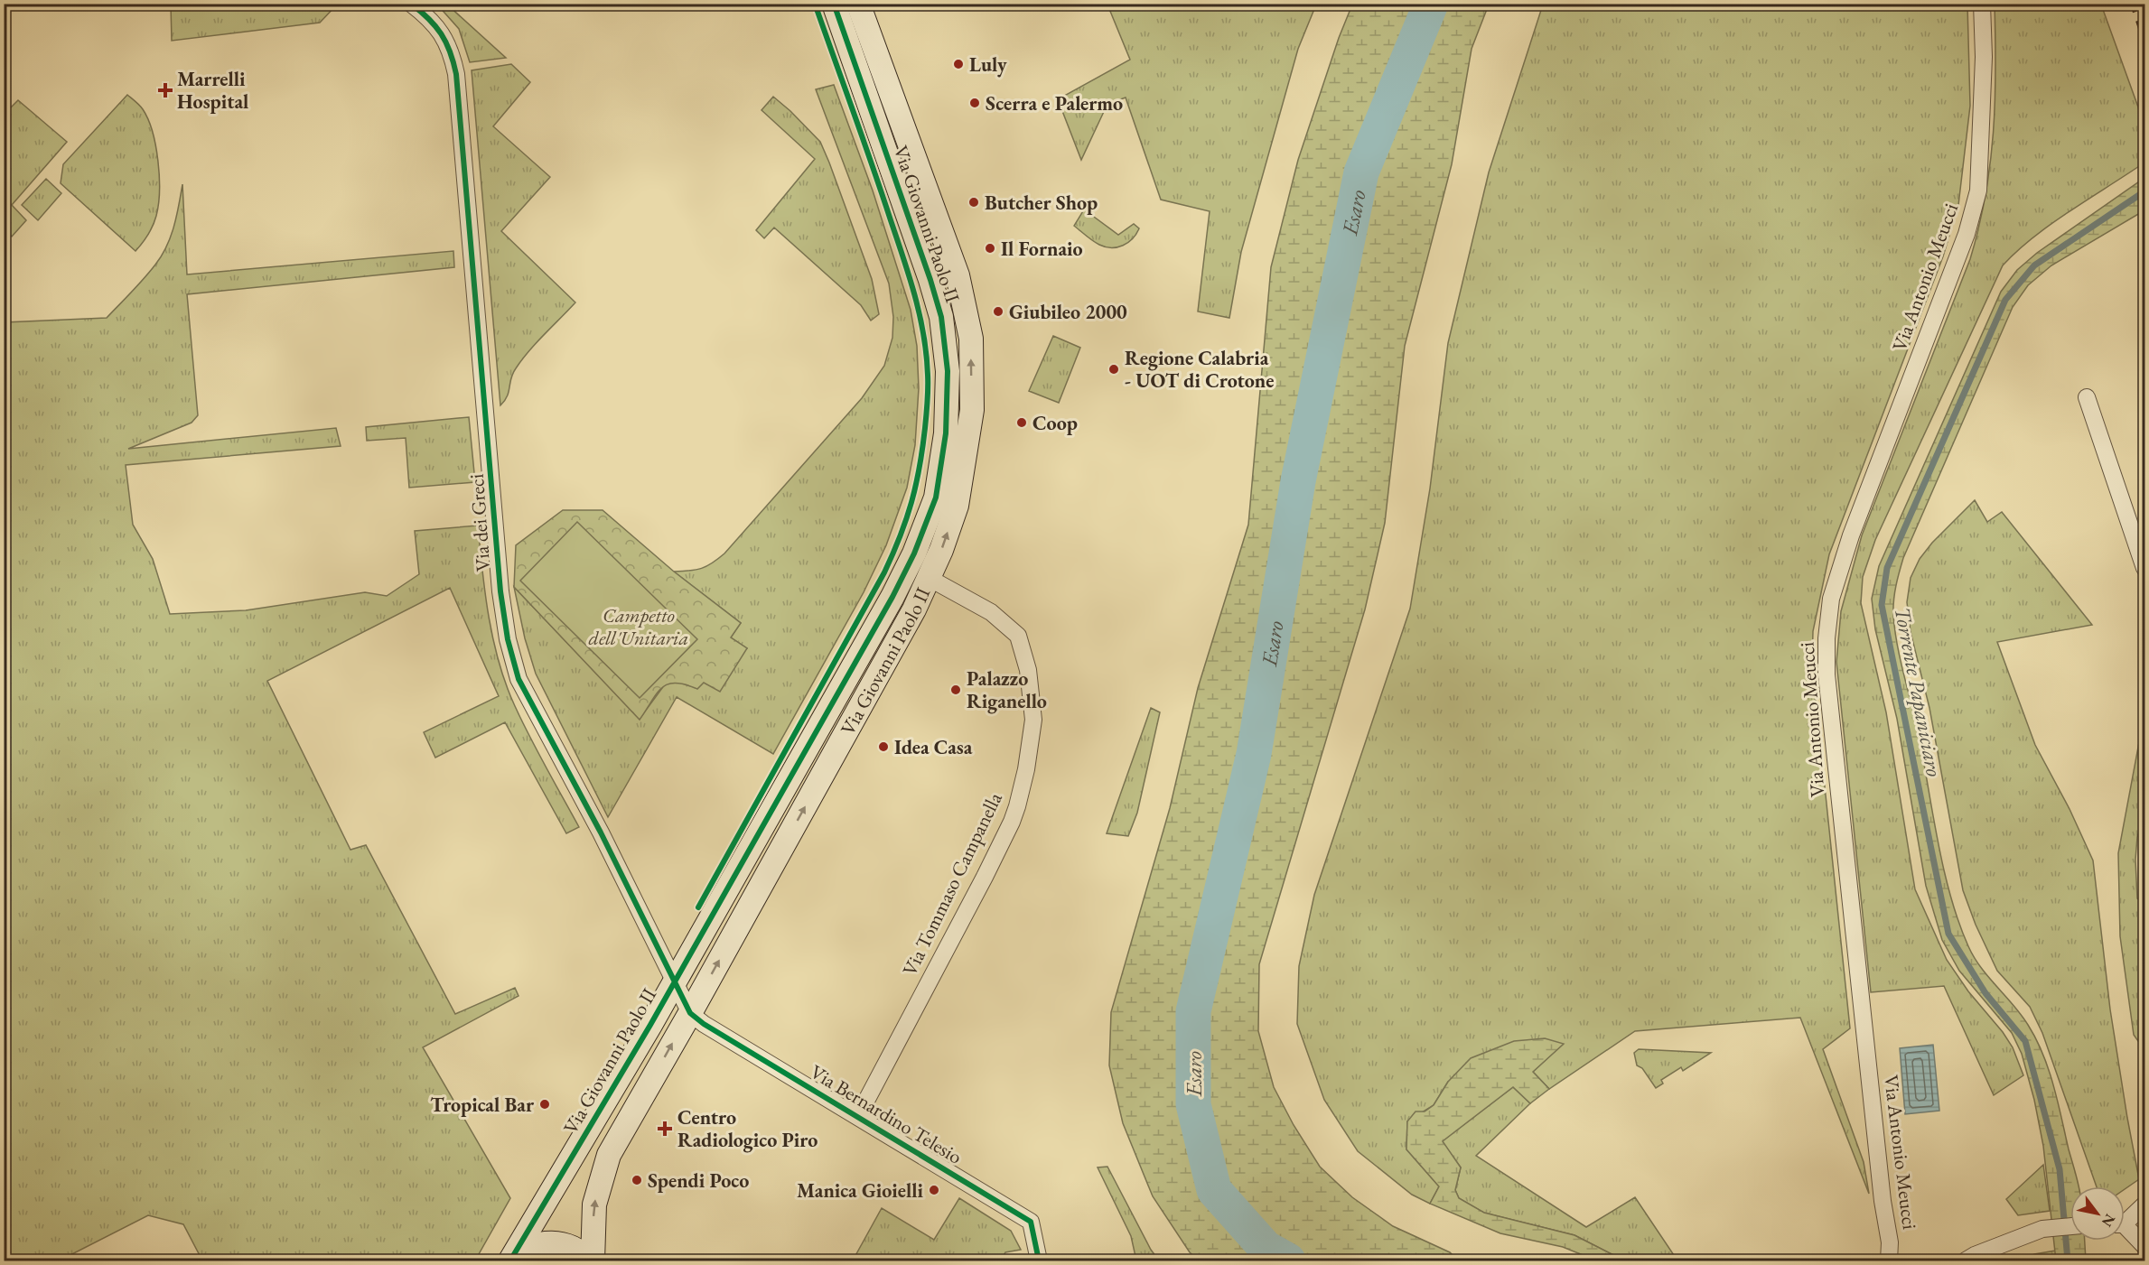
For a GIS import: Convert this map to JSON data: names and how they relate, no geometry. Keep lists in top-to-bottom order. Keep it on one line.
{"streets":{"street":["Via Giovanni Paolo II","Via Antonio Meucci","Via dei Greci","Via Tommaso Campanella","Via Bernardino Telesio"]},"crossings":[["Via Giovanni Paolo II","Via dei Greci"],["Via Giovanni Paolo II","Via Tommaso Campanella"],["Via Giovanni Paolo II","Via Bernardino Telesio"],["Via dei Greci","Via Bernardino Telesio"],["Via Tommaso Campanella","Via Bernardino Telesio"]],"water":["Esaro","Torrente Papaniciaro"],"parks":["Campetto dell'Unitaria"],"places":{"other":["Luly","Scerra e Palermo","Butcher Shop","Il Fornaio","Giubileo 2000","Regione Calabria - UOT di Crotone","Coop","Palazzo Riganello","Idea Casa","Tropical Bar","Spendi Poco","Manica Gioielli"],"health":["Marrelli Hospital","Centro Radiologico Piro"]},"north":"bottom right"}
